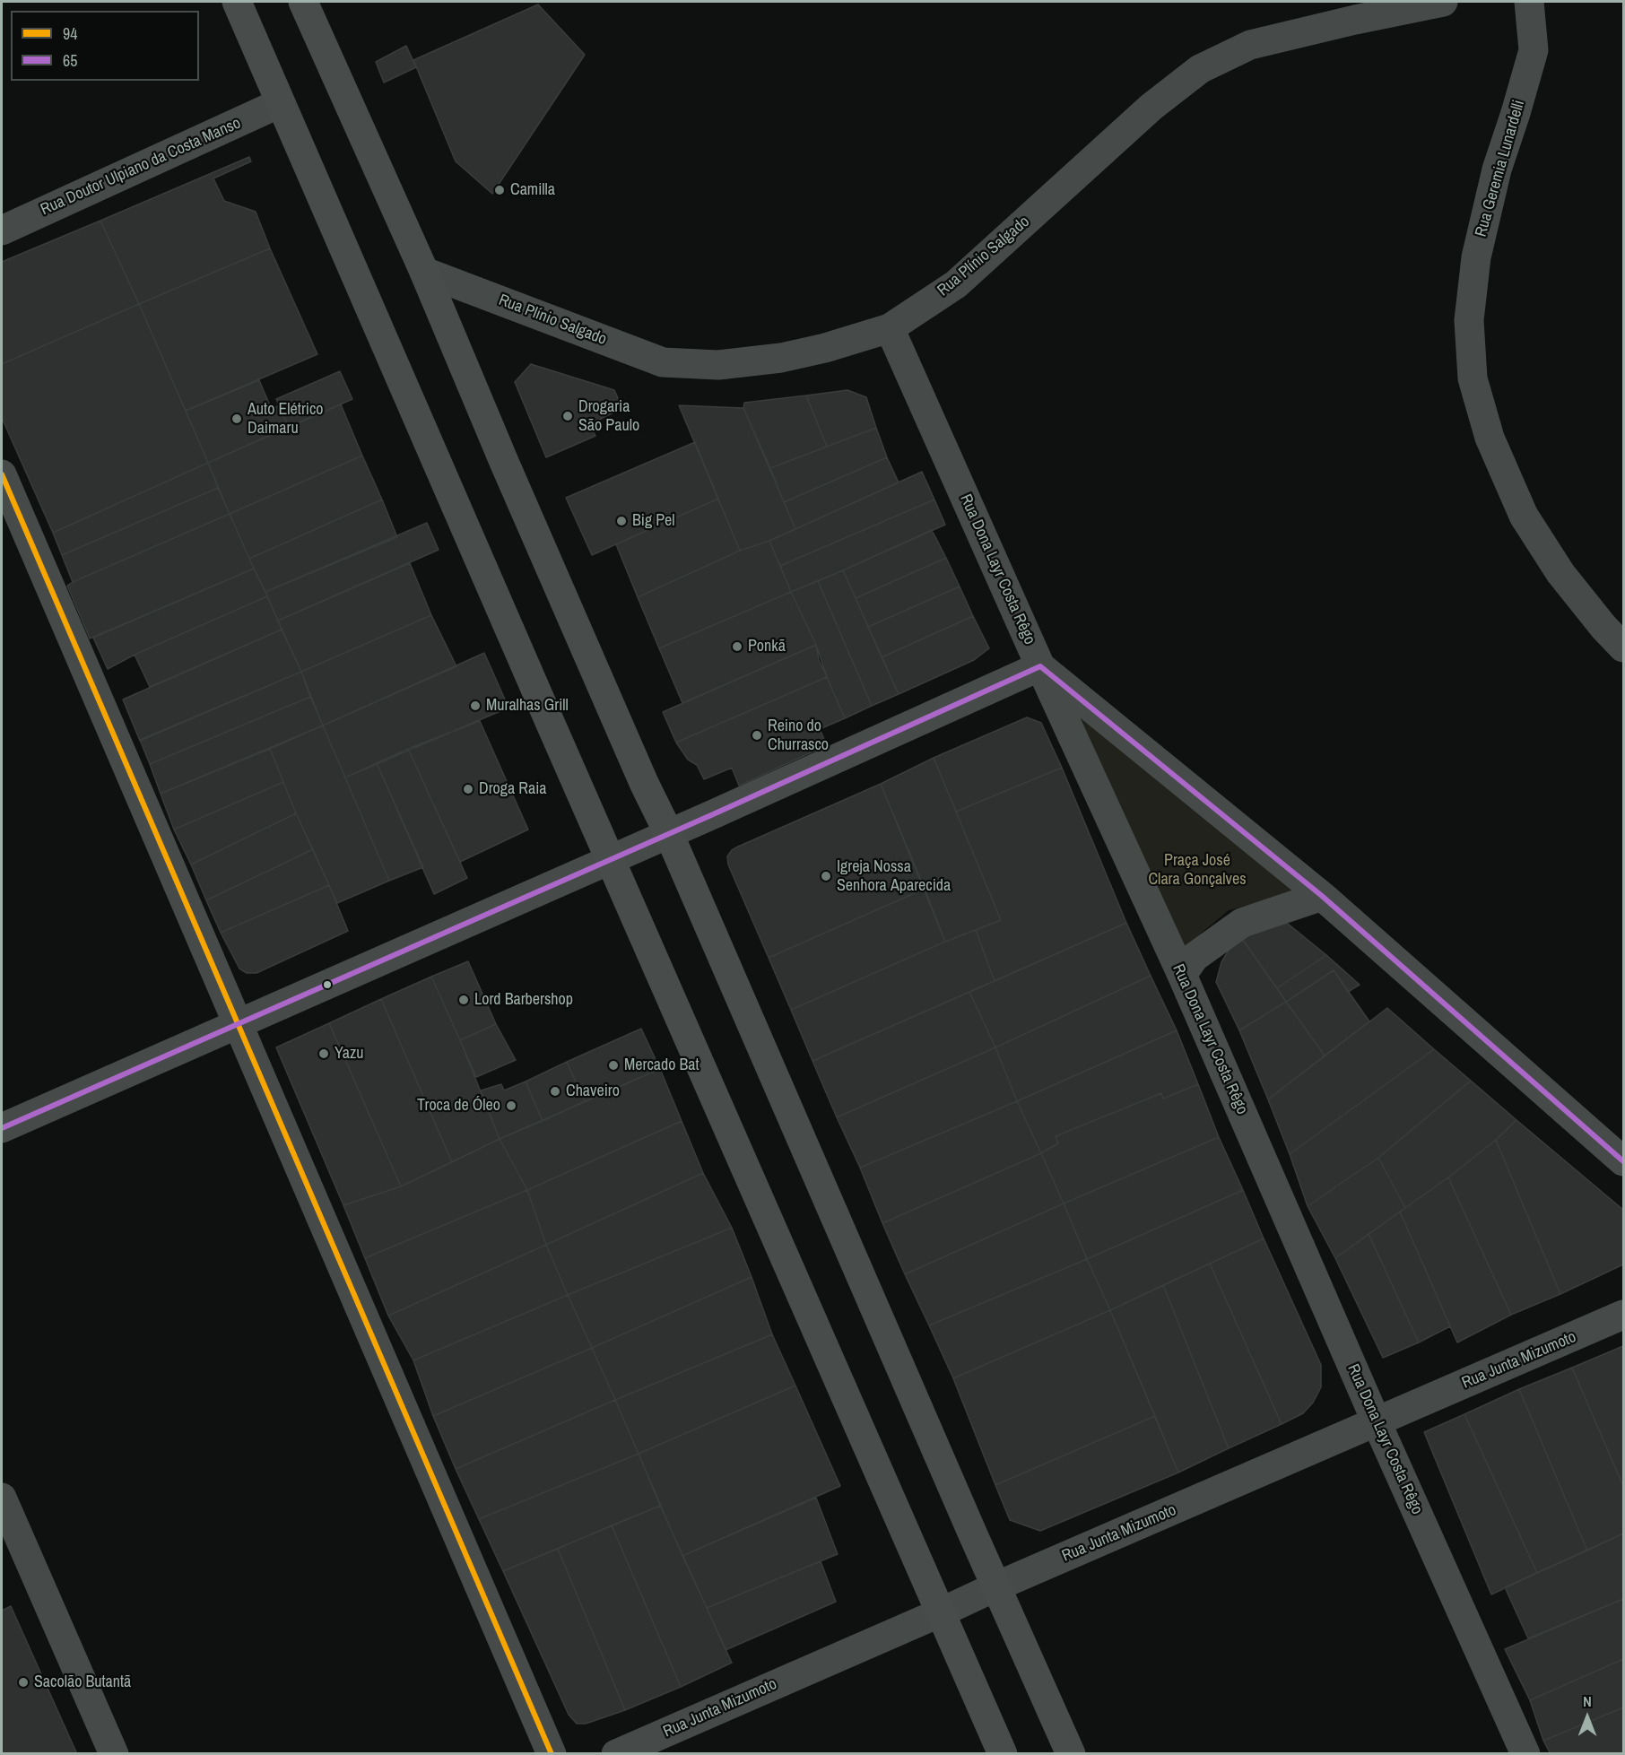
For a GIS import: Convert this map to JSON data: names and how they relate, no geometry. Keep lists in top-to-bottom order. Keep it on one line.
{"streets":{"street":["Rua Doutor Ulpiano da Costa Manso","Rua Geremia Lunardelli","Rua Plínio Salgado","Rua Dona Layr Costa Rêgo","Rua Junta Mizumoto"]},"crossings":[["Rua Plínio Salgado","Rua Dona Layr Costa Rêgo"],["Rua Dona Layr Costa Rêgo","Rua Junta Mizumoto"]],"parks":["Praça José Clara Gonçalves"],"places":["Camilla","Drogaria São Paulo","Auto Elétrico Daimaru","Big Pel","Ponkã","Muralhas Grill","Reino do Churrasco","Droga Raia","Igreja Nossa Senhora Aparecida","Lord Barbershop","Yazu","Mercado Bat","Chaveiro","Troca de Óleo","Sacolão Butantã"],"lines":["transit line 94","transit line 65"],"legend":["94","65"],"north":"top"}
